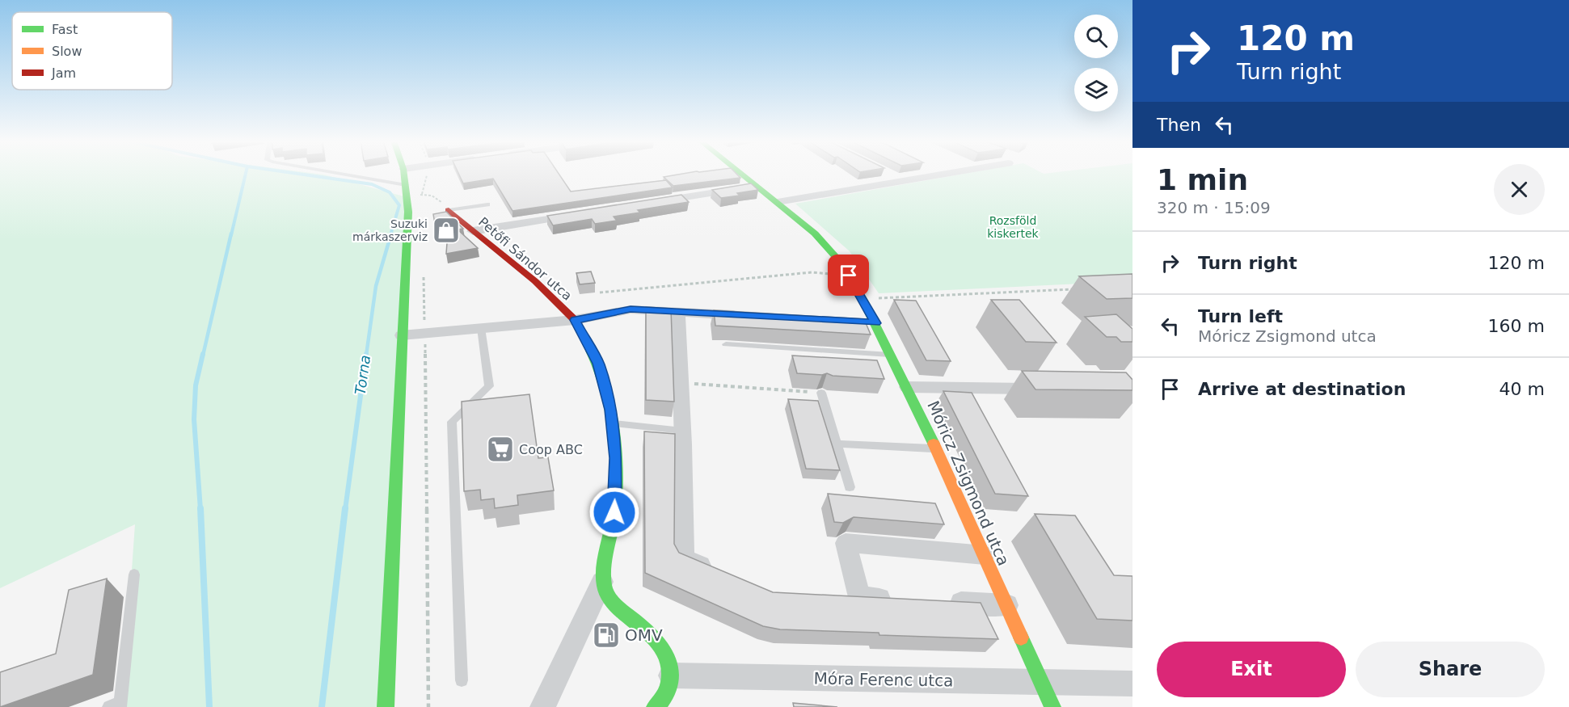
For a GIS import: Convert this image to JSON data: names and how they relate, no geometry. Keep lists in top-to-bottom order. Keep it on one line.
{"streets":{"street":["Petőfi Sándor utca","Móricz Zsigmond utca","Móra Ferenc utca"]},"crossings":[["Móricz Zsigmond utca","Móra Ferenc utca"]],"water":["Torna"],"parks":["Rozsföld kiskertek"],"places":{"shop":["Suzuki márkaszerviz"],"supermarket":["Coop ABC"],"fuel station":["OMV"]},"legend":["Fast","Slow","Jam"],"page":{"turn":["120 m","Turn right"],"then":"Then","heading":["1 min","320 m · 15:09"],"list":[{"name":"Turn right","value":"120 m"},{"name":"Turn left","note":"Móricz Zsigmond utca","value":"160 m"},{"name":"Arrive at destination","value":"40 m"}],"buttons":["Exit","Share"]}}
